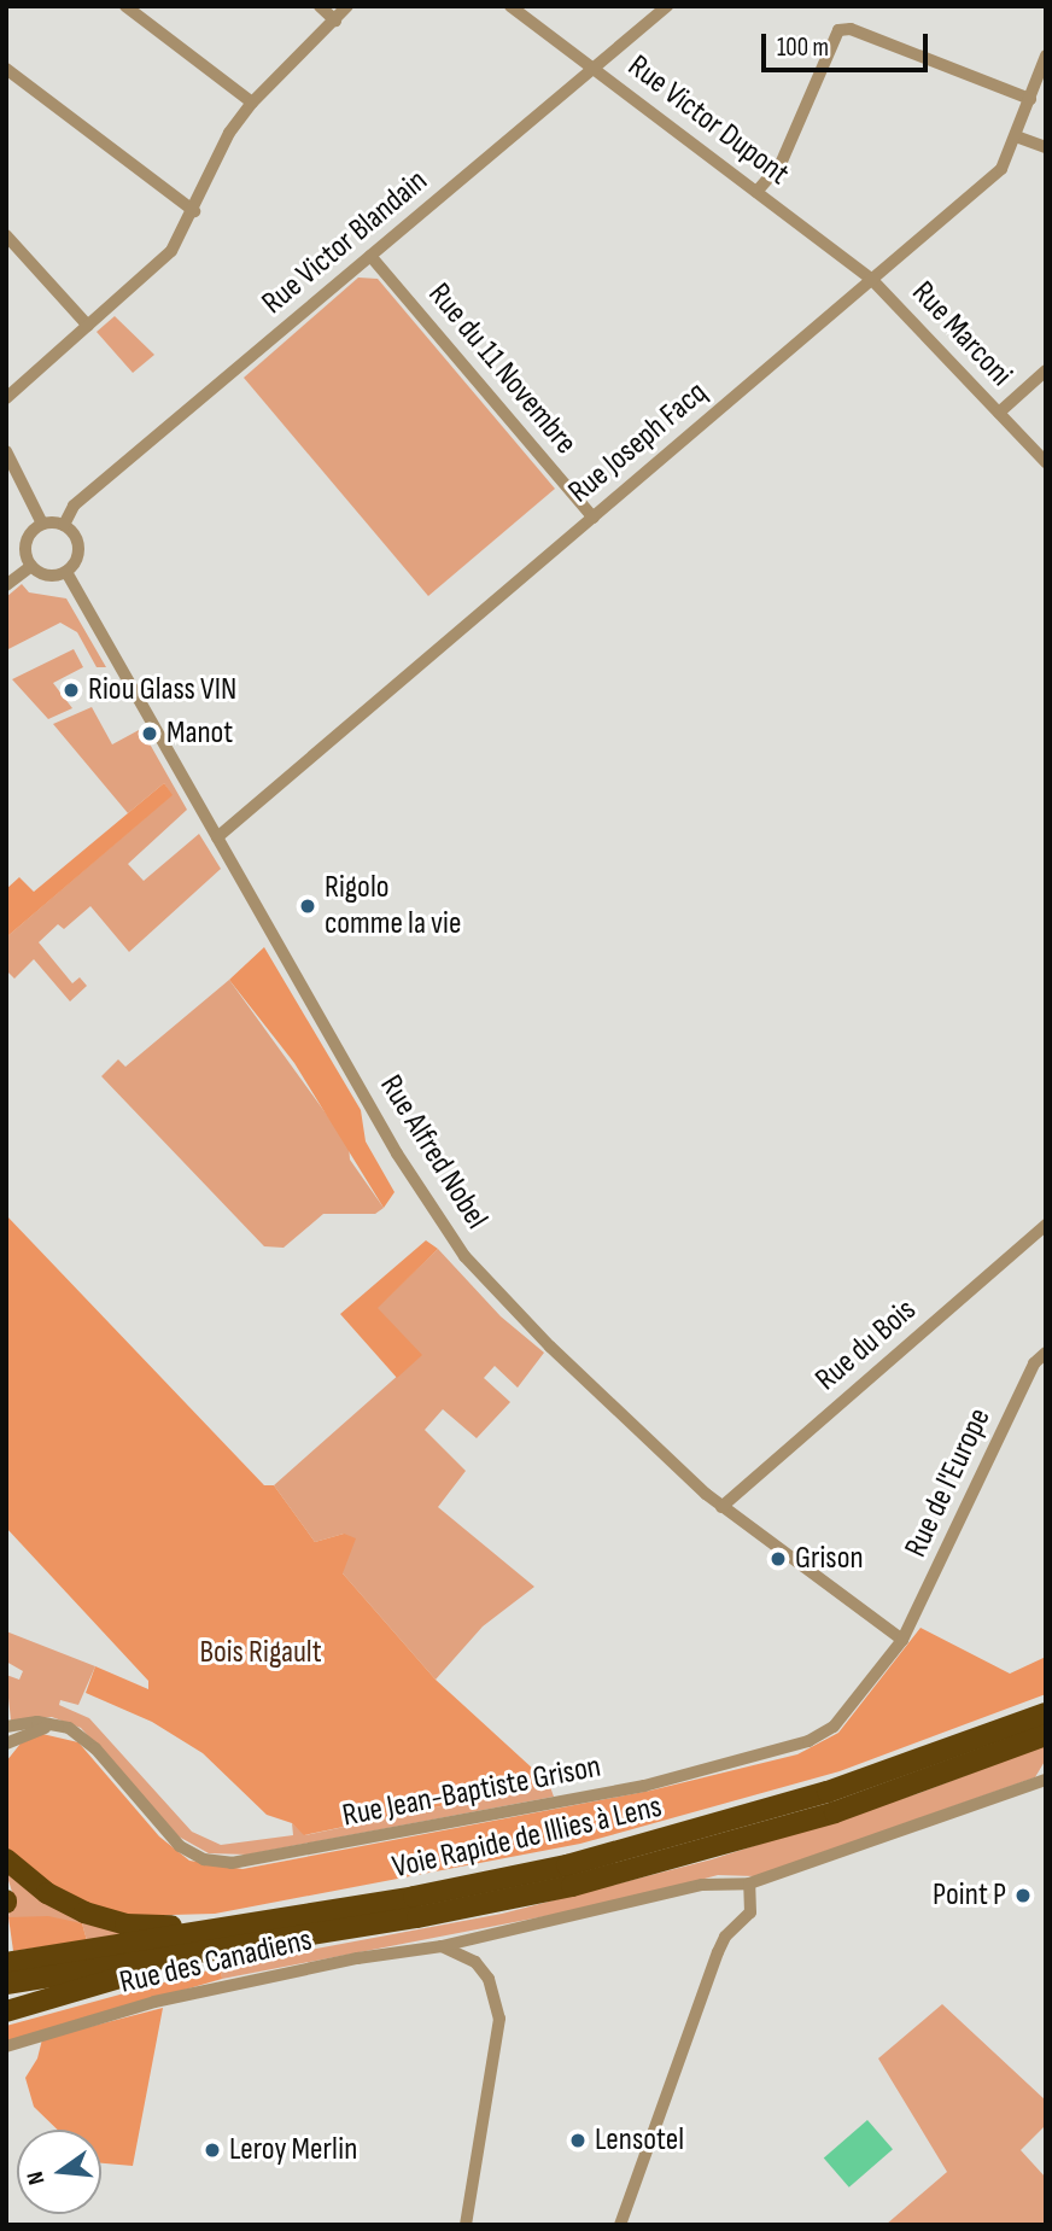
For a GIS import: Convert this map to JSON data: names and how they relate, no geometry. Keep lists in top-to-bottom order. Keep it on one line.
{"streets":{"highway":["Voie Rapide de Illies à Lens"],"street":["Rue Victor Dupont","Rue Victor Blandain","Rue Marconi","Rue du 11 Novembre","Rue Joseph Facq","Rue Alfred Nobel","Rue du Bois","Rue de l'Europe","Rue Jean-Baptiste Grison","Rue des Canadiens"]},"crossings":[["Rue Victor Dupont","Rue Victor Blandain"],["Rue Victor Dupont","Rue Marconi"],["Rue Victor Dupont","Rue Joseph Facq"],["Rue Victor Blandain","Rue du 11 Novembre"],["Rue Victor Blandain","Rue Alfred Nobel"],["Rue Marconi","Rue Joseph Facq"],["Rue du 11 Novembre","Rue Joseph Facq"],["Rue Joseph Facq","Rue Alfred Nobel"],["Rue Alfred Nobel","Rue du Bois"],["Rue Alfred Nobel","Rue de l'Europe"],["Rue Alfred Nobel","Rue Jean-Baptiste Grison"],["Rue de l'Europe","Rue Jean-Baptiste Grison"]],"parks":["Bois Rigault"],"places":["Riou Glass VIN","Manot","Rigolo comme la vie","Grison","Point P","Lensotel","Leroy Merlin"],"scale_bar":"100 m","north":"left"}
